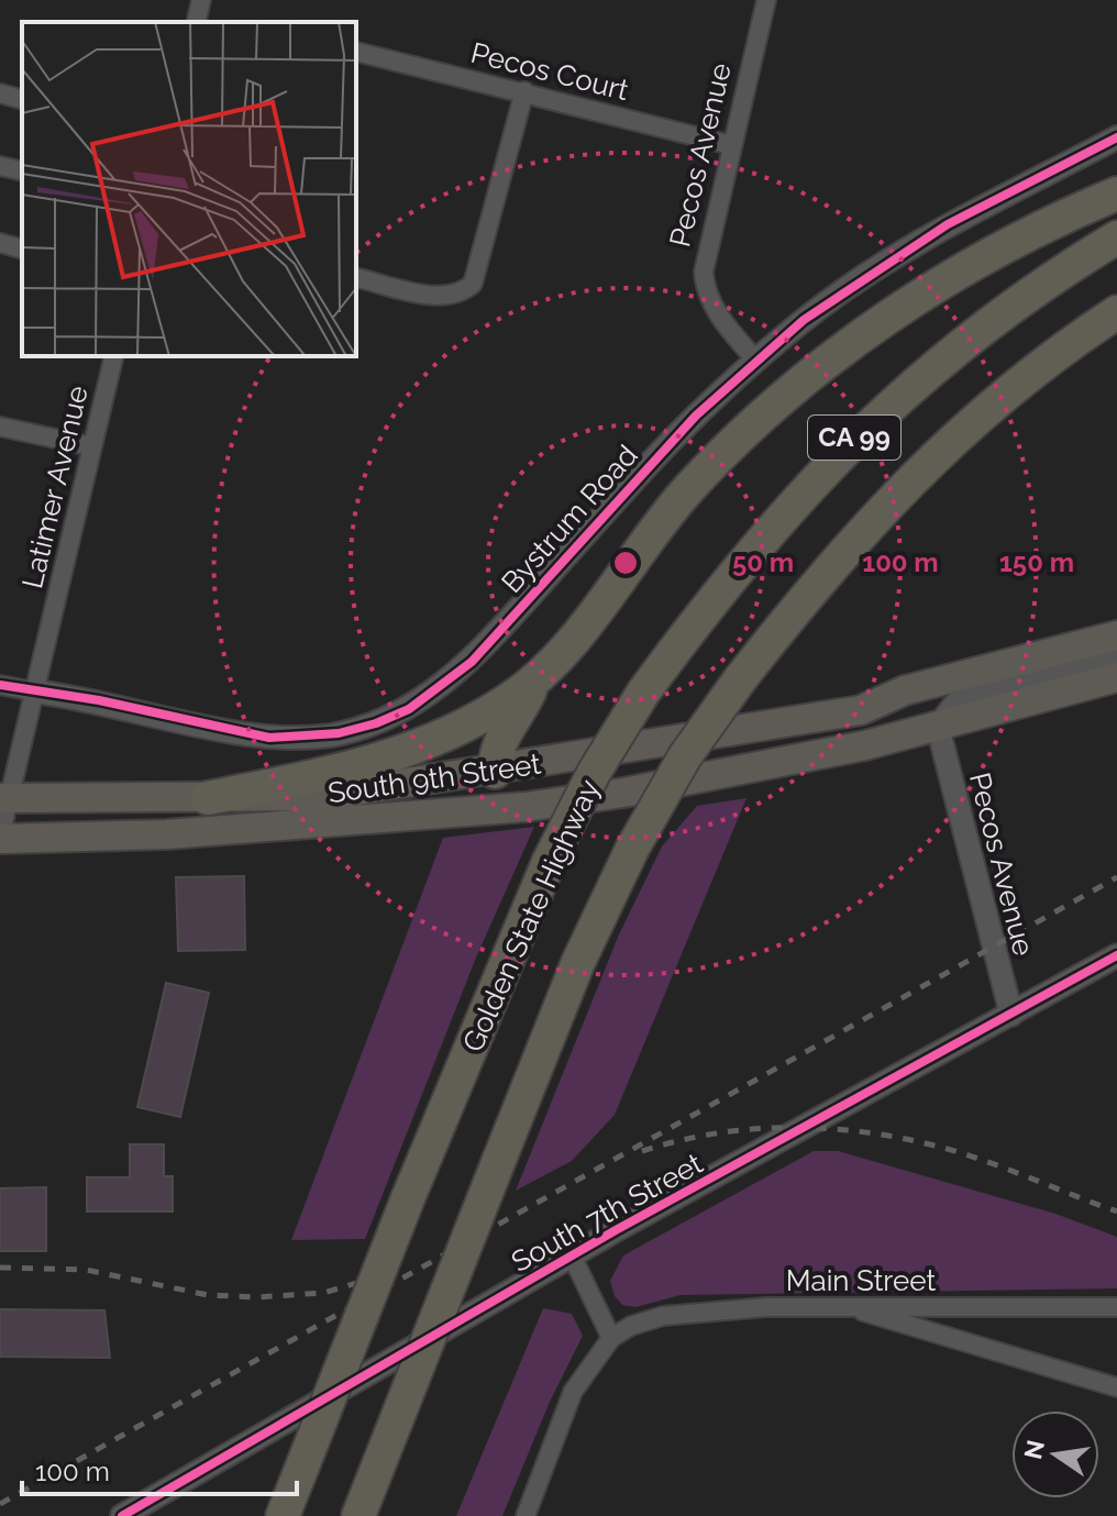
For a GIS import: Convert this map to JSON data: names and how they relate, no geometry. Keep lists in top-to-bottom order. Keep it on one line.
{"streets":{"highway":["CA 99","Golden State Highway"],"main road":["South 9th Street"],"street":["Pecos Court","Pecos Avenue","Latimer Avenue","Bystrum Road","South 7th Street","Main Street"]},"crossings":[["Pecos Court","Pecos Avenue"],["Pecos Avenue","Bystrum Road"],["Pecos Avenue","South 9th Street"],["Pecos Avenue","South 7th Street"],["Latimer Avenue","Bystrum Road"],["Latimer Avenue","South 9th Street"]],"scale_bar":"100 m","north":"left","rings":["50 m","100 m","150 m"]}
